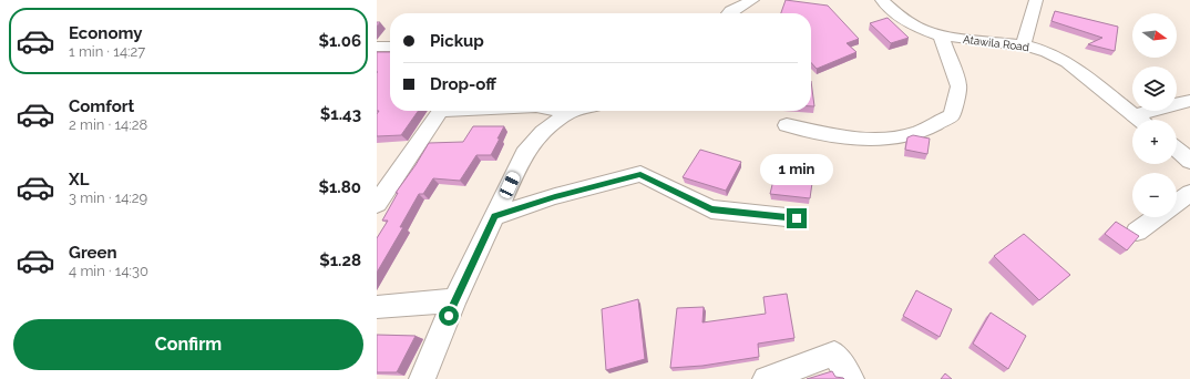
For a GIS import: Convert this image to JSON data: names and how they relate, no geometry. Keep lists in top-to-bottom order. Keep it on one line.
{"streets":{"street":["Atawila Road"]},"north":"right","page":{"list":[{"name":"Economy","note":"1 min · 14:27","value":"$1.06"},{"name":"Comfort","note":"2 min · 14:28","value":"$1.43"},{"name":"XL","note":"3 min · 14:29","value":"$1.80"},{"name":"Green","note":"4 min · 14:30","value":"$1.28"}],"map_buttons":["+","−"],"banner":["Pickup","Drop-off"],"bubble":"1 min","buttons":"Confirm"}}
